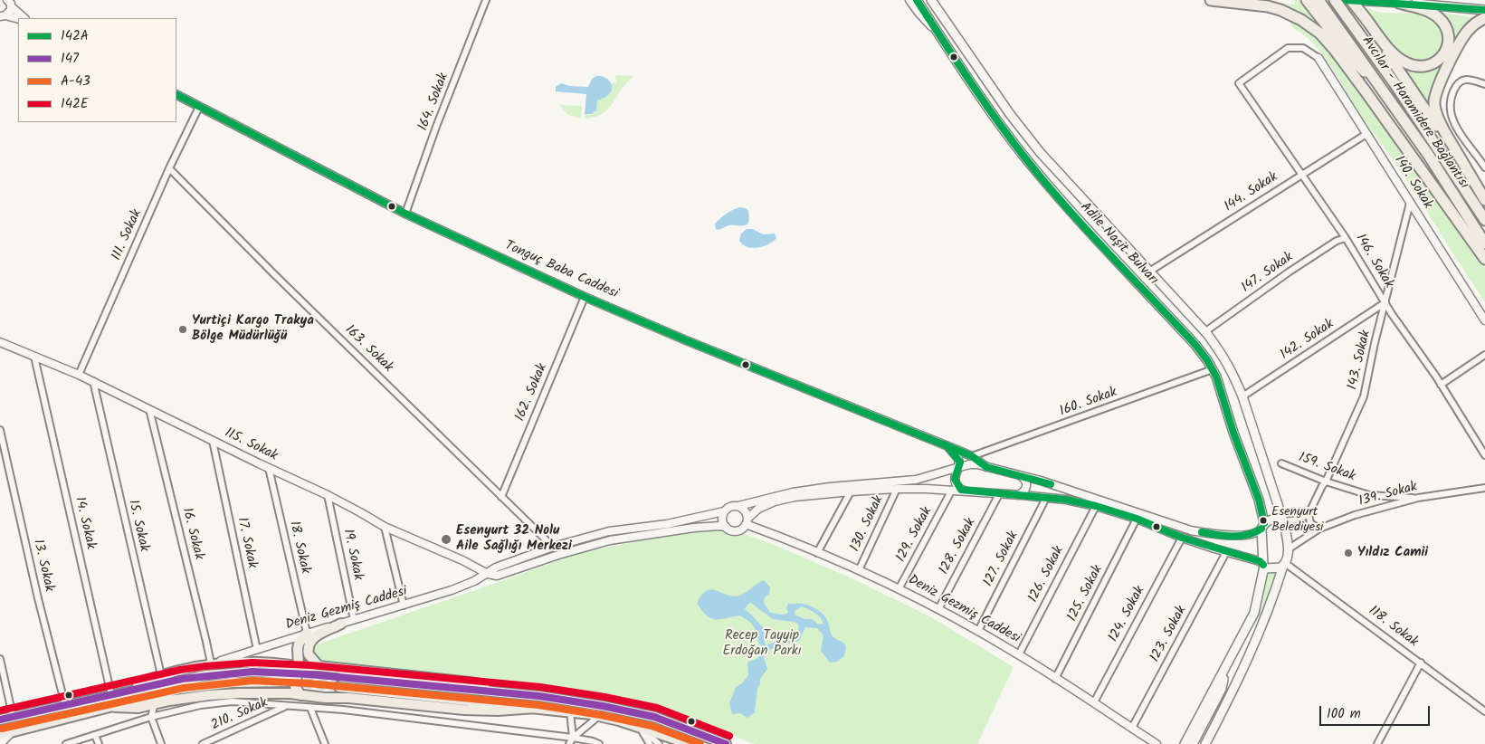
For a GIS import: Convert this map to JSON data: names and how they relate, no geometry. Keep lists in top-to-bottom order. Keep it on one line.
{"streets":{"highway":["Avcılar - Haramidere Bağlantısı"],"main road":["Adile Naşit Bulvarı"],"street":["164. Sokak","140. Sokak","144. Sokak","111. Sokak","146. Sokak","Tonguç Baba Caddesi","147. Sokak","142. Sokak","163. Sokak","143. Sokak","162. Sokak","160. Sokak","115. Sokak","159. Sokak","139. Sokak","14. Sokak","130. Sokak","15. Sokak","16. Sokak","129. Sokak","17. Sokak","128. Sokak","18. Sokak","19. Sokak","127. Sokak","13. Sokak","126. Sokak","125. Sokak","Deniz Gezmiş Caddesi","124. Sokak","118. Sokak","123. Sokak","210. Sokak"]},"crossings":[["164. Sokak","Tonguç Baba Caddesi"],["140. Sokak","144. Sokak"],["140. Sokak","146. Sokak"],["140. Sokak","143. Sokak"],["144. Sokak","Adile Naşit Bulvarı"],["144. Sokak","146. Sokak"],["111. Sokak","Tonguç Baba Caddesi"],["111. Sokak","163. Sokak"],["111. Sokak","115. Sokak"],["Adile Naşit Bulvarı","147. Sokak"],["Adile Naşit Bulvarı","142. Sokak"],["Adile Naşit Bulvarı","160. Sokak"],["Adile Naşit Bulvarı","139. Sokak"],["146. Sokak","147. Sokak"],["146. Sokak","142. Sokak"],["146. Sokak","143. Sokak"],["Tonguç Baba Caddesi","162. Sokak"],["Tonguç Baba Caddesi","160. Sokak"],["142. Sokak","143. Sokak"],["163. Sokak","162. Sokak"],["163. Sokak","Deniz Gezmiş Caddesi"],["143. Sokak","159. Sokak"],["115. Sokak","14. Sokak"],["115. Sokak","15. Sokak"],["115. Sokak","16. Sokak"],["115. Sokak","17. Sokak"],["115. Sokak","18. Sokak"],["115. Sokak","19. Sokak"],["115. Sokak","Deniz Gezmiş Caddesi"],["159. Sokak","139. Sokak"],["130. Sokak","Deniz Gezmiş Caddesi"],["16. Sokak","Deniz Gezmiş Caddesi"],["129. Sokak","Deniz Gezmiş Caddesi"],["17. Sokak","Deniz Gezmiş Caddesi"],["128. Sokak","Deniz Gezmiş Caddesi"],["18. Sokak","Deniz Gezmiş Caddesi"],["19. Sokak","Deniz Gezmiş Caddesi"],["127. Sokak","Deniz Gezmiş Caddesi"],["126. Sokak","Deniz Gezmiş Caddesi"],["125. Sokak","Deniz Gezmiş Caddesi"],["Deniz Gezmiş Caddesi","124. Sokak"],["Deniz Gezmiş Caddesi","123. Sokak"]],"parks":["Recep Tayyip Erdoğan Parkı"],"places":["Yurtiçi Kargo Trakya Bölge Müdürlüğü","Esenyurt Belediyesi","Esenyurt 32 Nolu Aile Sağlığı Merkezi","Yıldız Camii"],"lines":["transit line 142A","transit line 142E","transit line 147","transit line A-43"],"legend":["142A","147","A-43","142E"],"scale_bar":"100 m"}
